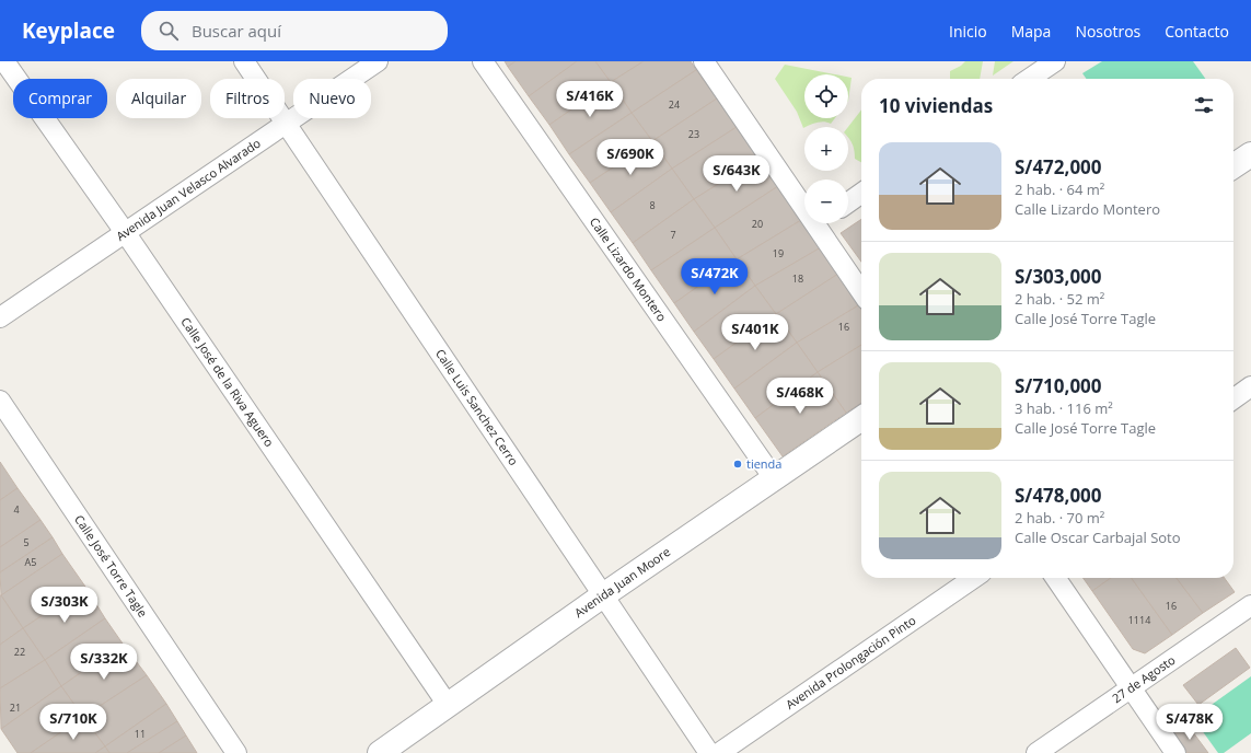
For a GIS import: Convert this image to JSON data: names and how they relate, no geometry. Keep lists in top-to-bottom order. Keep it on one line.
{"streets":{"street":["Avenida Juan Velasco Alvarado","Calle Lizardo Montero","Calle José de la Riva Aguero","Calle Luis Sanchez Cerro","Calle José Torre Tagle","Avenida Juan Moore","Avenida Prolongación Pinto","27 de Agosto"]},"crossings":[["Avenida Juan Velasco Alvarado","Calle José de la Riva Aguero"],["Avenida Juan Velasco Alvarado","Calle Luis Sanchez Cerro"],["Calle Lizardo Montero","Avenida Juan Moore"],["Calle José de la Riva Aguero","Avenida Juan Moore"],["Calle Luis Sanchez Cerro","Avenida Juan Moore"]],"places":["tienda"],"house_numbers":["24","23","8","20","7","19","18","16","4","5","A5","16","1114","22","21","11"],"page":{"header":"Keyplace","search":"Buscar aquí","nav":["Inicio","Mapa","Nosotros","Contacto"],"map_buttons":["+","−"],"chip":["Comprar","Alquilar","Filtros","Nuevo"],"heading":"10 viviendas","price":["S/416K","S/690K","S/643K","S/472K","S/401K","S/468K","S/303K","S/332K","S/710K","S/478K"],"list":[{"name":"S/472,000","note":"2 hab. · 64 m² · Calle Lizardo Montero"},{"name":"S/303,000","note":"2 hab. · 52 m² · Calle José Torre Tagle"},{"name":"S/710,000","note":"3 hab. · 116 m² · Calle José Torre Tagle"},{"name":"S/478,000","note":"2 hab. · 70 m² · Calle Oscar Carbajal Soto"}]}}
